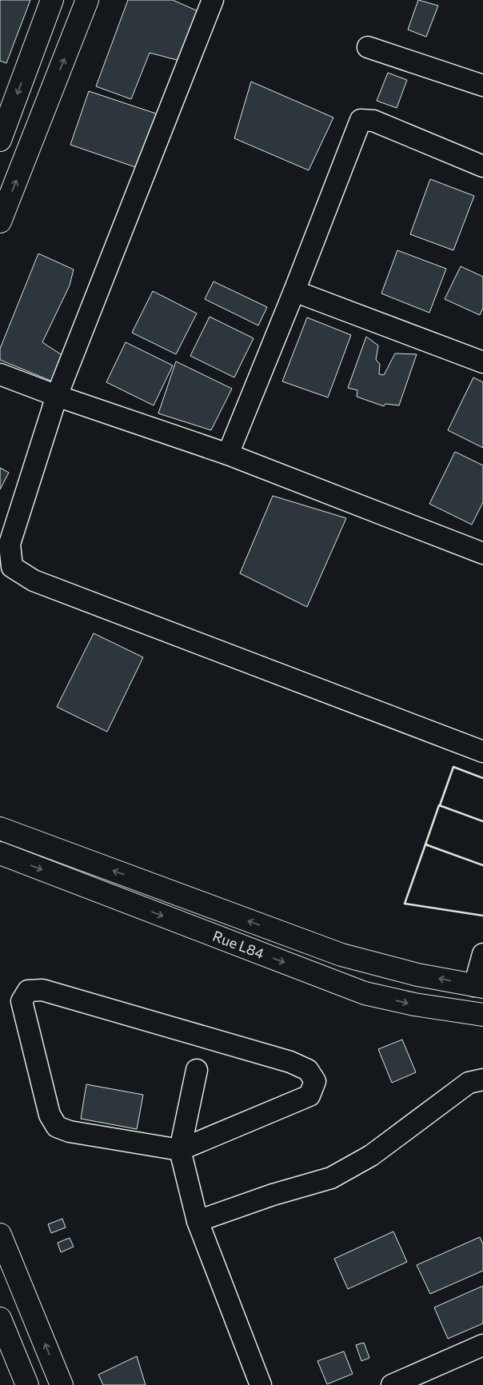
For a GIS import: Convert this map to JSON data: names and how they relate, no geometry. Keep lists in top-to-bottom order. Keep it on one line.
{"streets":{"main road":["Rue L84"]}}
